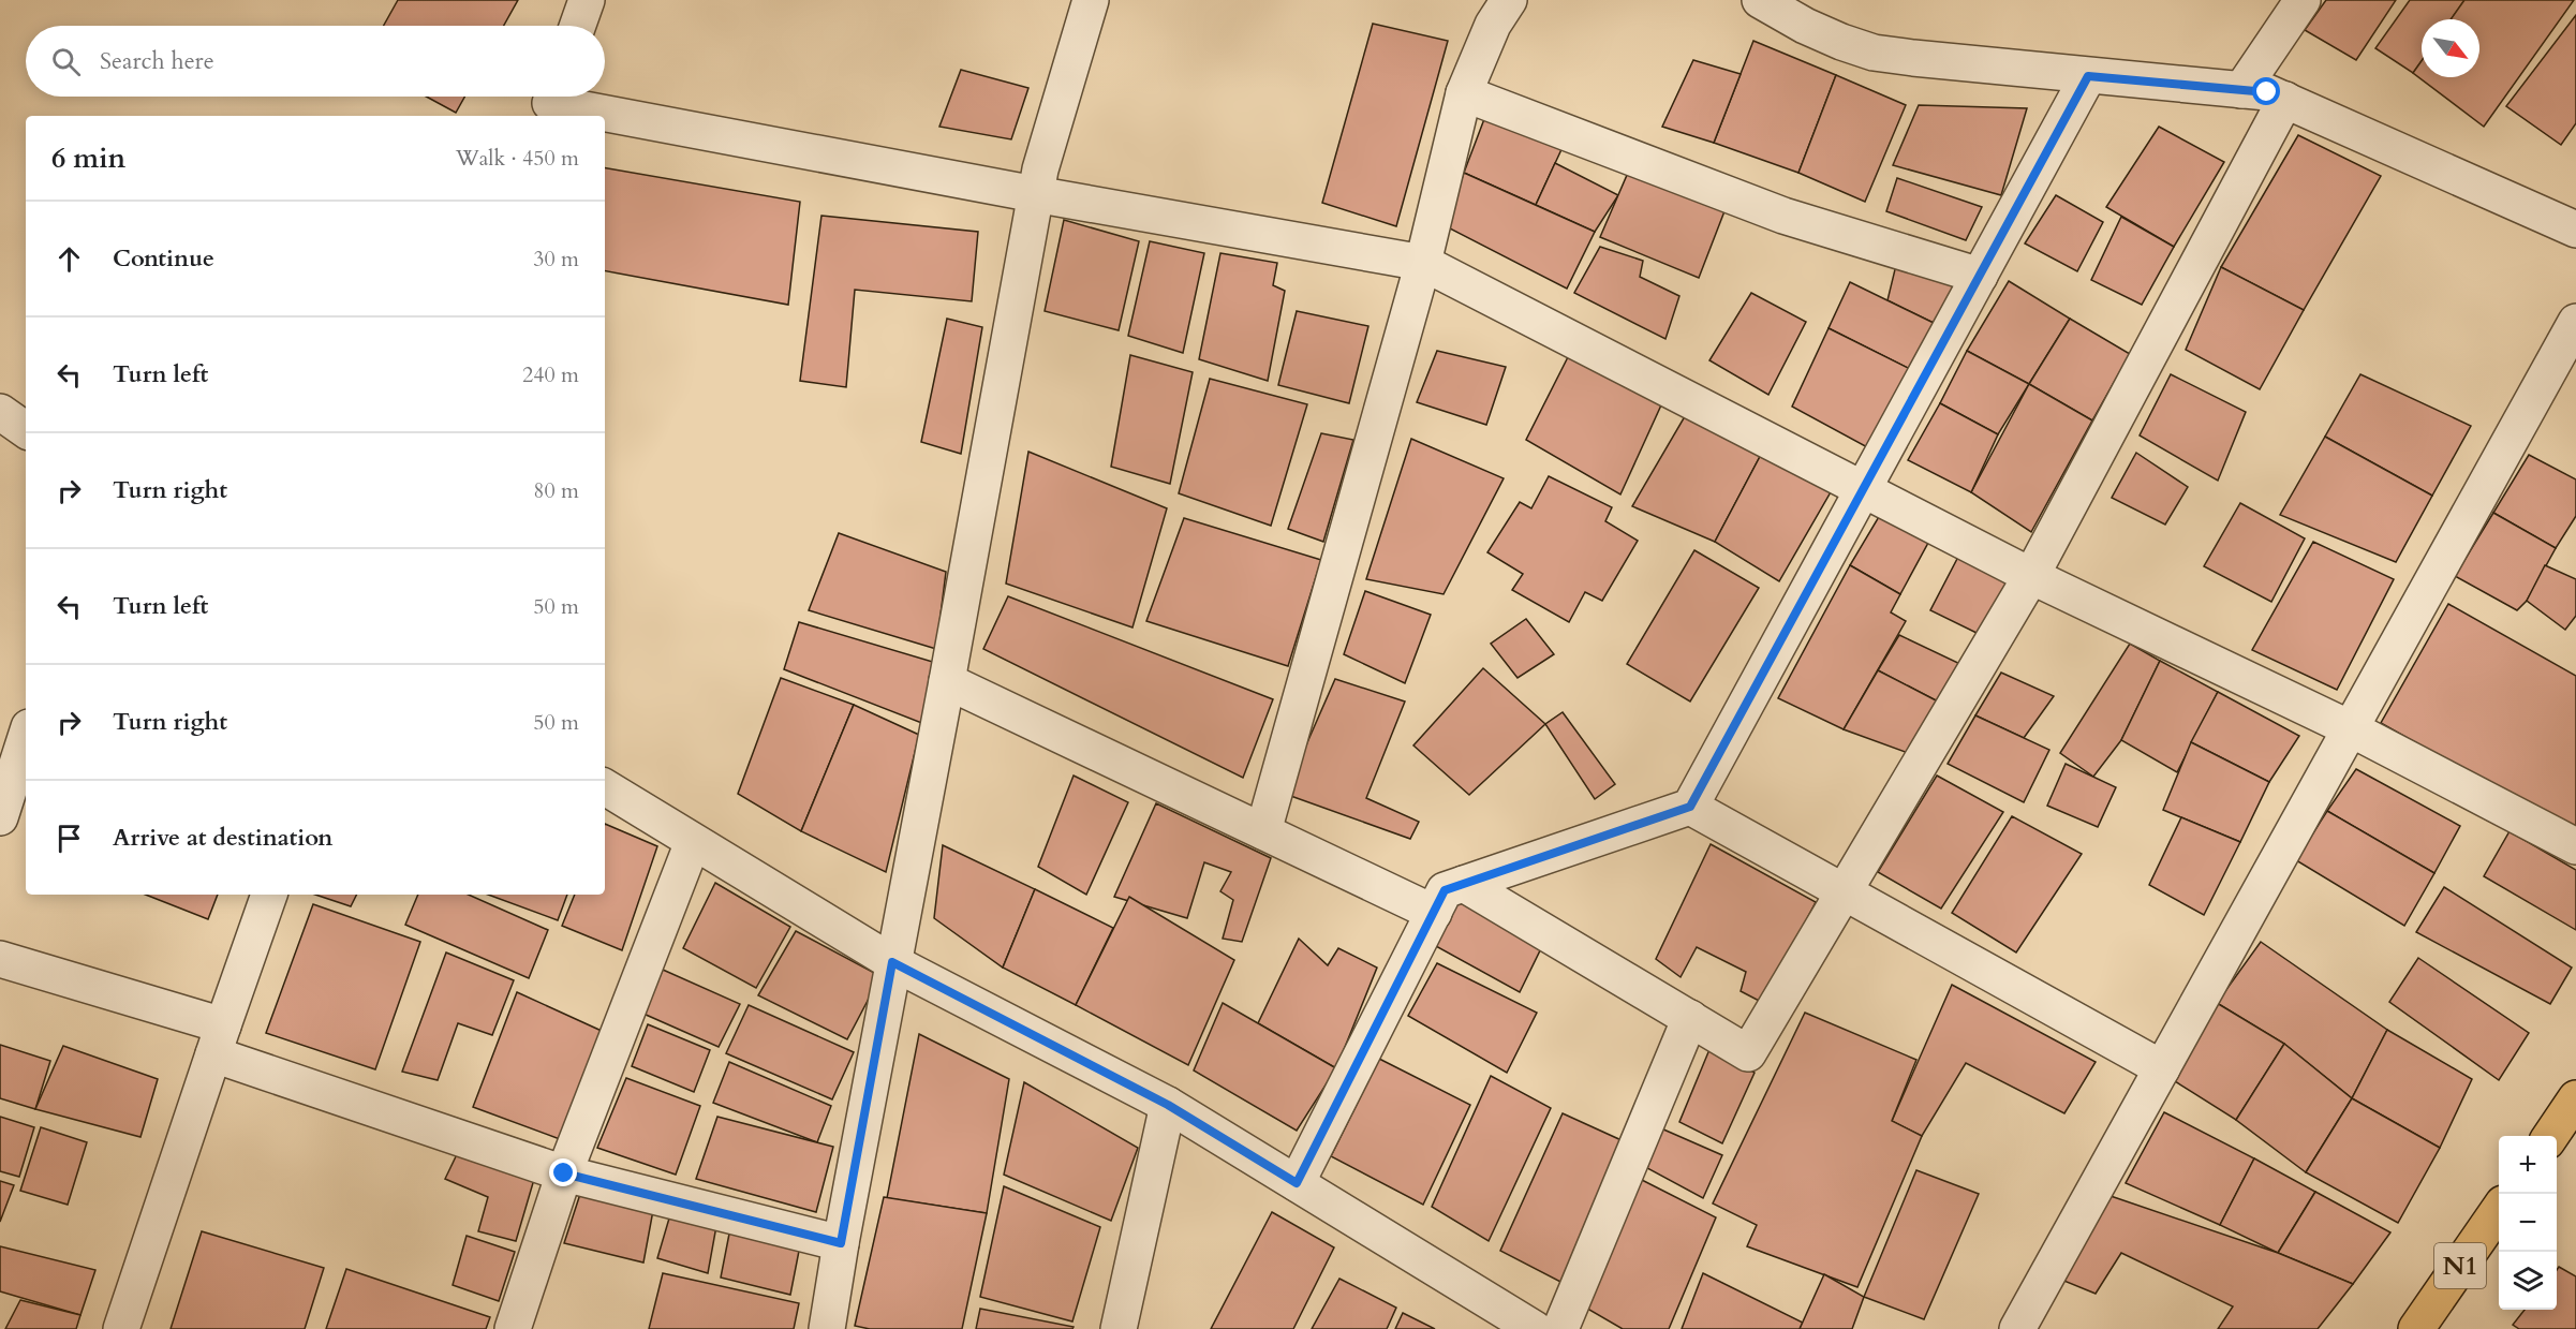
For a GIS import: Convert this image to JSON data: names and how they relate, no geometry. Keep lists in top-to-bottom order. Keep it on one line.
{"streets":{"highway":["N1"]},"north":"bottom right","page":{"search":"Search here","heading":["6 min","Walk · 450 m"],"list":[["Continue","30 m"],["Turn left","240 m"],["Turn right","80 m"],["Turn left","50 m"],["Turn right","50 m"],"Arrive at destination"],"map_buttons":["+","−"]}}
